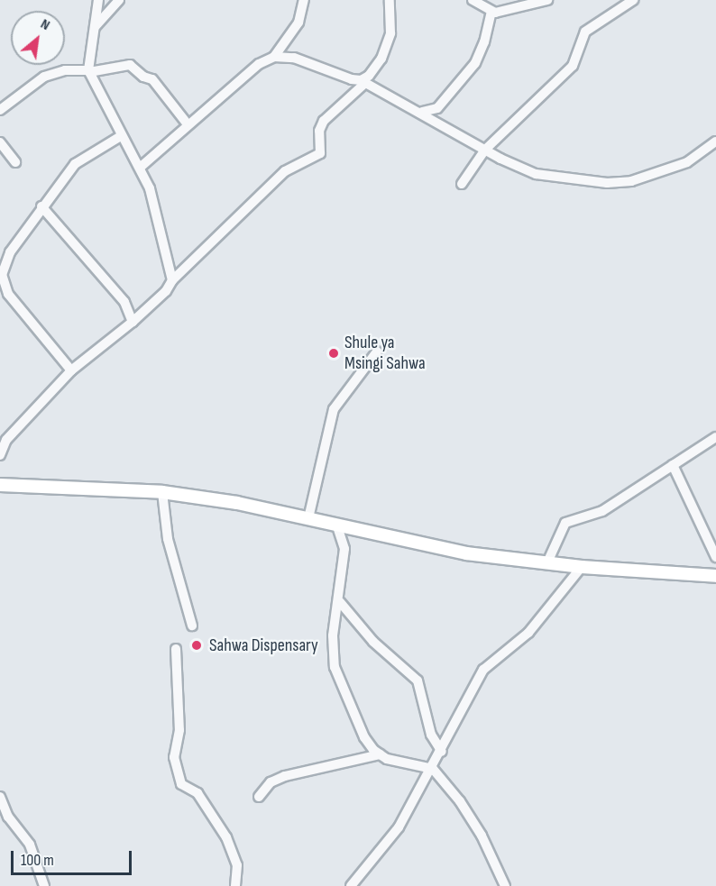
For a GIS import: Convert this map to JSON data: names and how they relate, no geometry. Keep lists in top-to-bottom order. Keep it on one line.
{"places":["Shule ya Msingi Sahwa","Sahwa Dispensary"],"scale_bar":"100 m","north":"top right"}
